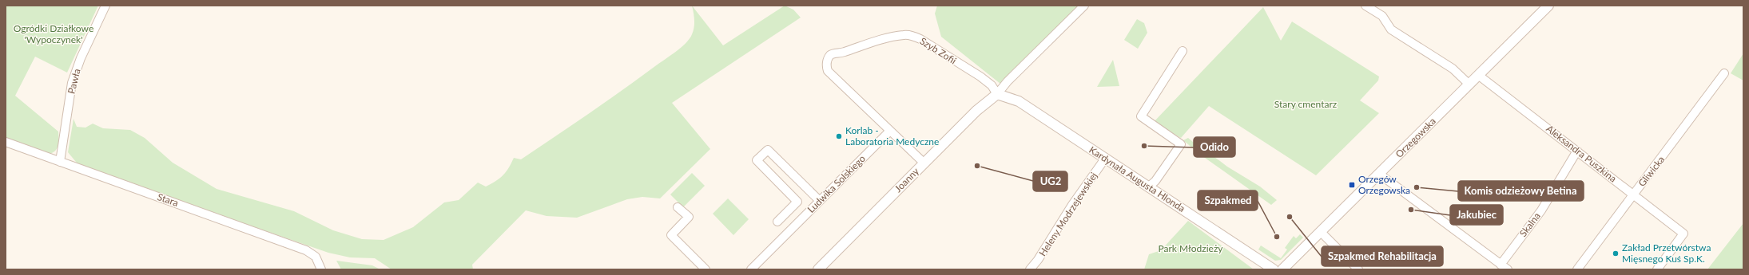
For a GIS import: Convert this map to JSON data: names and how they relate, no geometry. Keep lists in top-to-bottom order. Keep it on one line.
{"streets":{"street":["Szyb Zofii","Pawła","Orzegowska","Aleksandra Puszkina","Gliwicka","Kardynała Augusta Hlonda","Joanny","Ludwika Solskiego","Stara","Heleny Modrzejewskiej","Skalna"]},"crossings":[["Szyb Zofii","Kardynała Augusta Hlonda"],["Szyb Zofii","Joanny"],["Szyb Zofii","Ludwika Solskiego"],["Pawła","Stara"],["Orzegowska","Aleksandra Puszkina"],["Aleksandra Puszkina","Gliwicka"],["Aleksandra Puszkina","Skalna"],["Kardynała Augusta Hlonda","Joanny"],["Kardynała Augusta Hlonda","Heleny Modrzejewskiej"]],"parks":["Ogródki Działkowe 'Wypoczynek'","Stary cmentarz","Park Młodzieży"],"places":{"other":["Korlab - Laboratoria Medyczne","Odido","UG2","Komis odzieżowy Betina","Jakubiec","Szpakmed Rehabilitacja","Szpakmed","Zakład Przetwórstwa Mięsnego Kuś Sp.K."],"transit":["Orzegów Orzegowska"]}}
